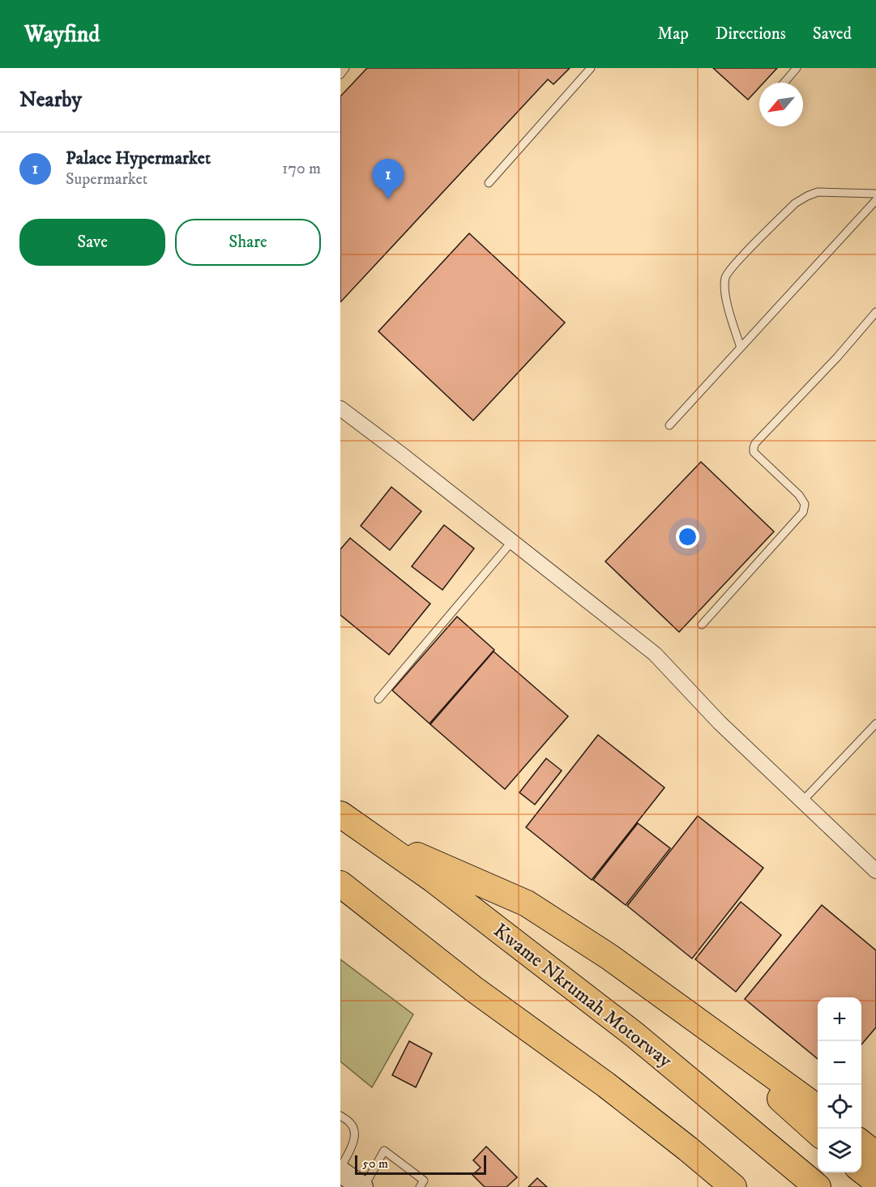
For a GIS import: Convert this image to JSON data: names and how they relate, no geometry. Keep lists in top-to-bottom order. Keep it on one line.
{"streets":{"highway":["Kwame Nkrumah Motorway"]},"scale_bar":"50 m","north":"bottom left","page":{"header":"Wayfind","nav":["Map","Directions","Saved"],"heading":"Nearby","list":[{"mark":"1","name":"Palace Hypermarket","note":"Supermarket","value":"170 m"}],"pins":"1","buttons":["Save","Share"],"map_buttons":["+","−"],"scale":"50 m"}}
